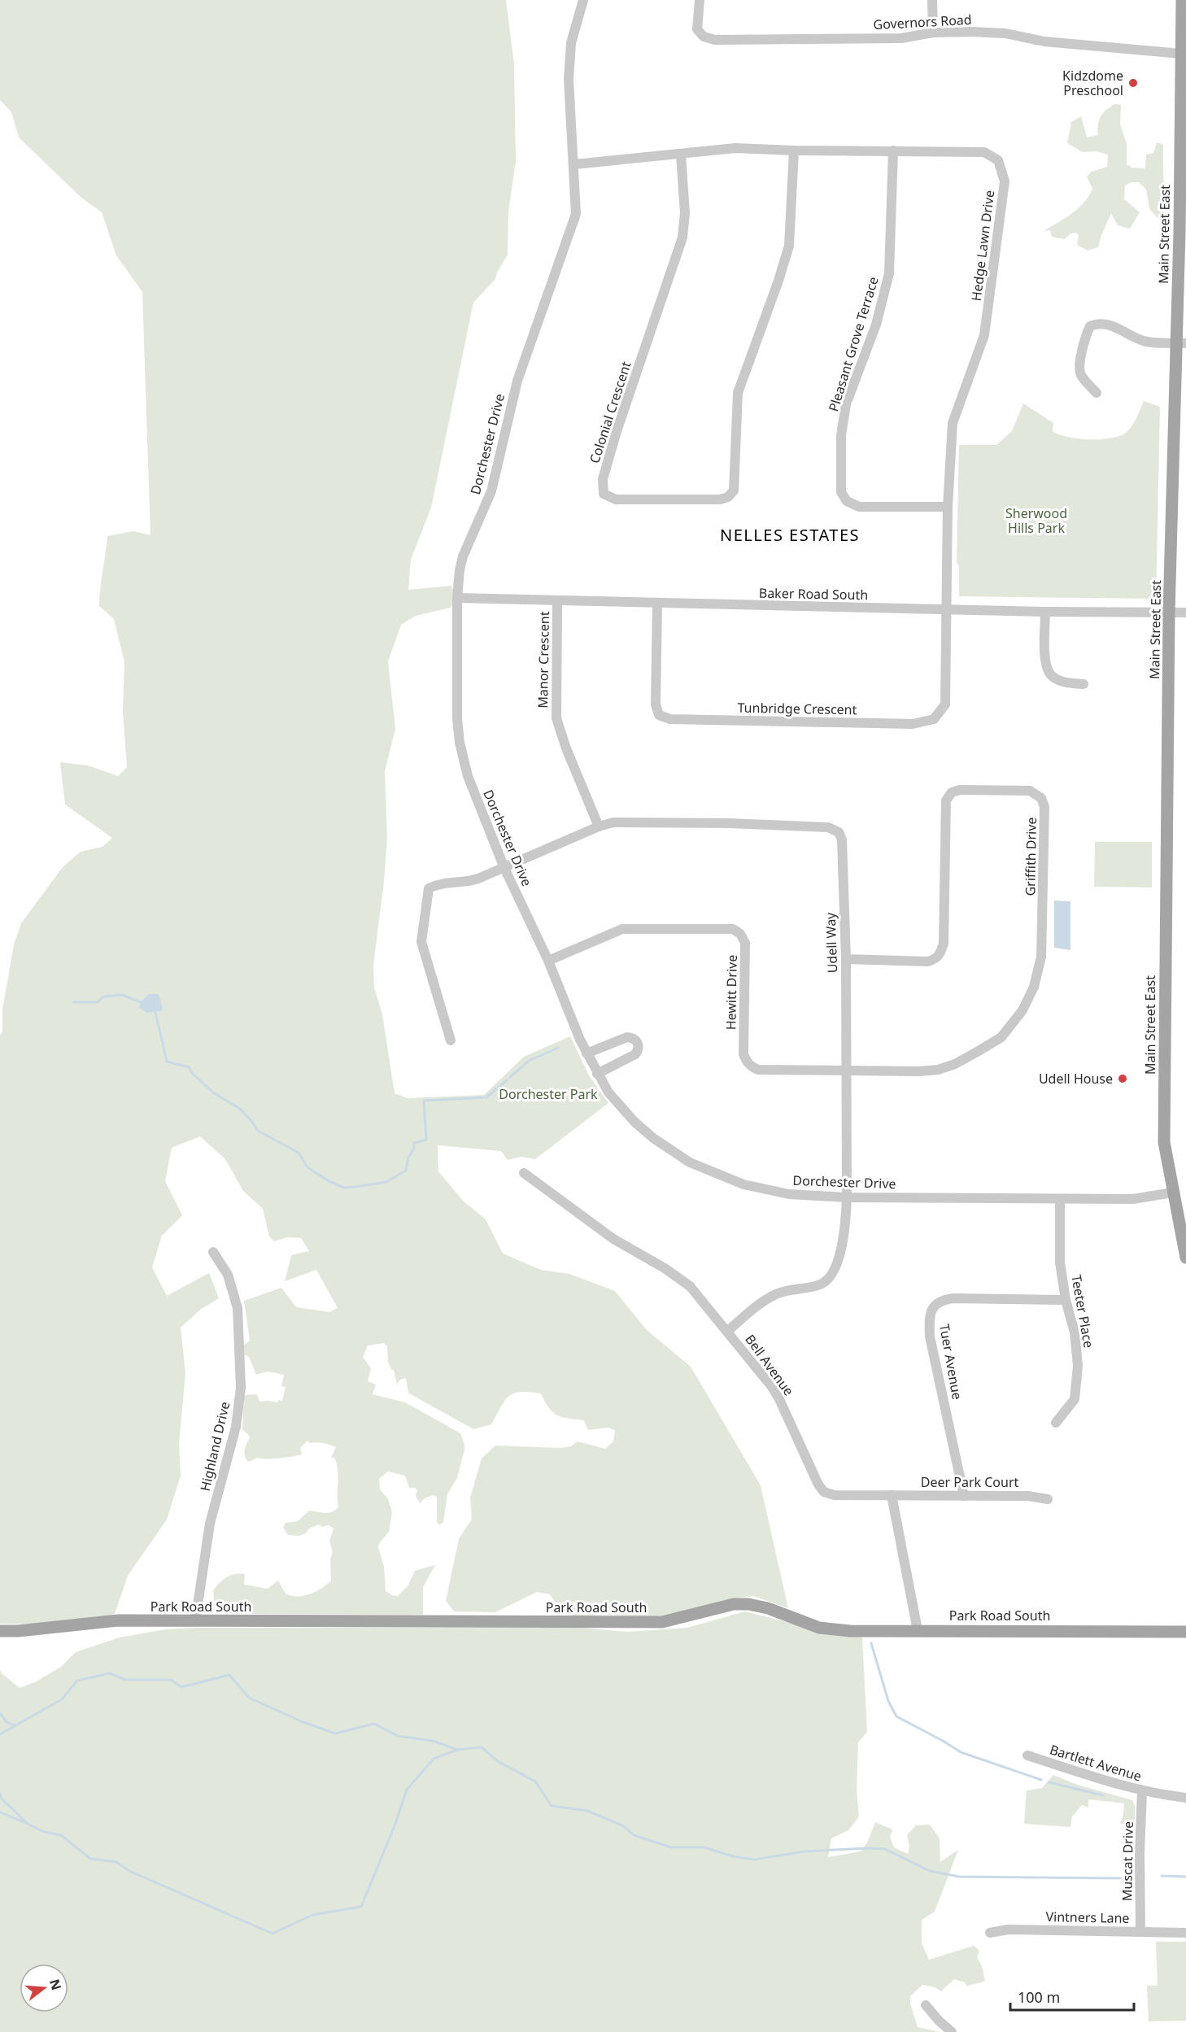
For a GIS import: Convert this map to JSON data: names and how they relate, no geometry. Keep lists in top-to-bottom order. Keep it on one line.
{"streets":{"main road":["Main Street East","Park Road South"],"street":["Governors Road","Hedge Lawn Drive","Pleasant Grove Terrace","Colonial Crescent","Dorchester Drive","Baker Road South","Manor Crescent","Tunbridge Crescent","Griffith Drive","Udell Way","Hewitt Drive","Teeter Place","Tuer Avenue","Bell Avenue","Highland Drive","Deer Park Court","Bartlett Avenue","Muscat Drive","Vintners Lane"]},"crossings":[["Governors Road","Main Street East"],["Main Street East","Dorchester Drive"],["Main Street East","Baker Road South"],["Hedge Lawn Drive","Pleasant Grove Terrace"],["Hedge Lawn Drive","Colonial Crescent"],["Hedge Lawn Drive","Dorchester Drive"],["Hedge Lawn Drive","Baker Road South"],["Hedge Lawn Drive","Tunbridge Crescent"],["Dorchester Drive","Baker Road South"],["Dorchester Drive","Udell Way"],["Dorchester Drive","Hewitt Drive"],["Dorchester Drive","Teeter Place"],["Baker Road South","Manor Crescent"],["Baker Road South","Tunbridge Crescent"],["Manor Crescent","Udell Way"],["Griffith Drive","Udell Way"],["Griffith Drive","Hewitt Drive"],["Udell Way","Hewitt Drive"],["Udell Way","Bell Avenue"],["Teeter Place","Tuer Avenue"],["Tuer Avenue","Deer Park Court"],["Bell Avenue","Deer Park Court"],["Highland Drive","Park Road South"],["Bartlett Avenue","Muscat Drive"],["Muscat Drive","Vintners Lane"]],"districts":["NELLES ESTATES"],"parks":["Sherwood Hills Park","Dorchester Park"],"places":["Kidzdome Preschool","Udell House"],"scale_bar":"100 m","north":"right"}
